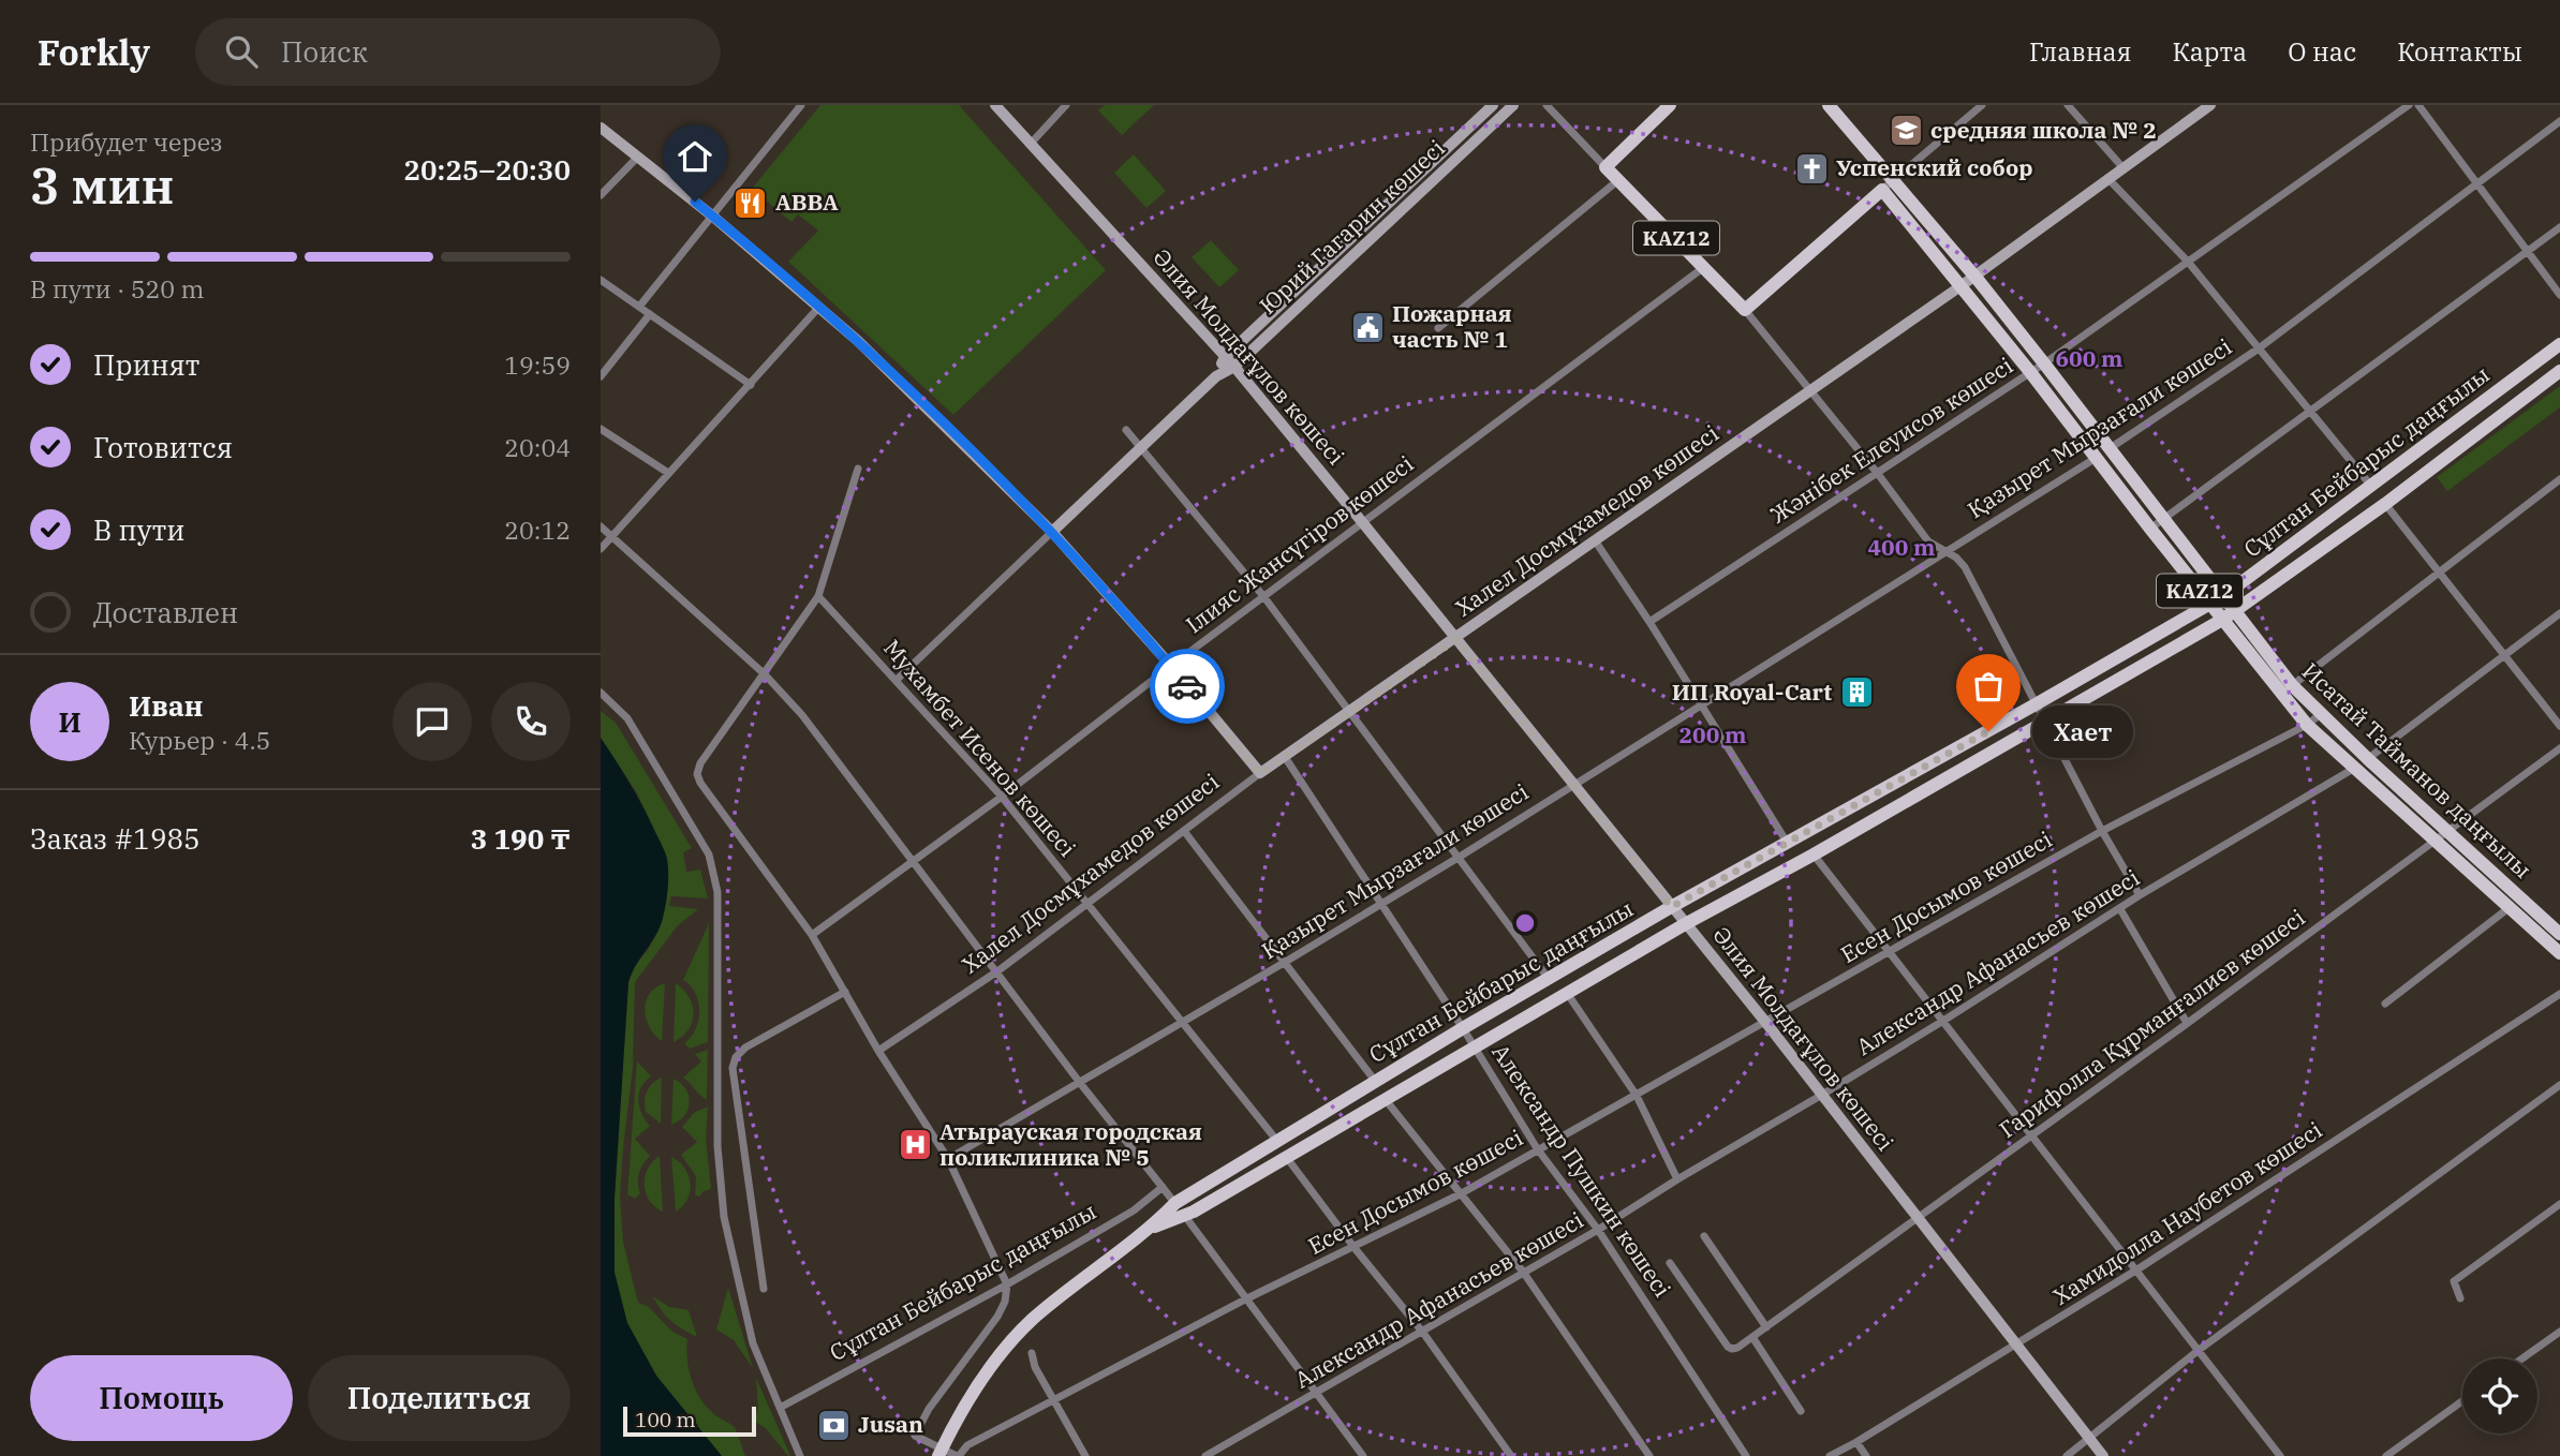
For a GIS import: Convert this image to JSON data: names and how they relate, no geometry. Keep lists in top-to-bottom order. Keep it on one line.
{"streets":{"main road":["KAZ12","Сұлтан Бейбарыс даңғылы","Исатай Тайманов даңғылы"],"street":["Юрий Гагарин көшесі","Әлия Молдағұлов көшесі","Қазырет Мырзағали көшесі","Жәнібек Елеуисов көшесі","Халел Досмұхамедов көшесі","Ілияс Жансүгіров көшесі","Мухамбет Исенов көшесі","Есен Досымов көшесі","Александр Афанасьев көшесі","Гарифолла Құрманғалиев көшесі","Александр Пушкин көшесі","Хамидолла Наубетов көшесі"]},"crossings":[["Юрий Гагарин көшесі","Әлия Молдағұлов көшесі"],["Юрий Гагарин көшесі","Мухамбет Исенов көшесі"],["KAZ12","Ілияс Жансүгіров көшесі"],["Әлия Молдағұлов көшесі","Қазырет Мырзағали көшесі"],["Әлия Молдағұлов көшесі","Сұлтан Бейбарыс даңғылы"],["Әлия Молдағұлов көшесі","Халел Досмұхамедов көшесі"],["Әлия Молдағұлов көшесі","Ілияс Жансүгіров көшесі"],["Әлия Молдағұлов көшесі","Есен Досымов көшесі"],["Әлия Молдағұлов көшесі","Александр Афанасьев көшесі"],["Әлия Молдағұлов көшесі","Гарифолла Құрманғалиев көшесі"],["Әлия Молдағұлов көшесі","Хамидолла Наубетов көшесі"],["Қазырет Мырзағали көшесі","Мухамбет Исенов көшесі"],["Қазырет Мырзағали көшесі","Исатай Тайманов даңғылы"],["Қазырет Мырзағали көшесі","Александр Пушкин көшесі"],["Жәнібек Елеуисов көшесі","Исатай Тайманов даңғылы"],["Сұлтан Бейбарыс даңғылы","Мухамбет Исенов көшесі"],["Сұлтан Бейбарыс даңғылы","Исатай Тайманов даңғылы"],["Сұлтан Бейбарыс даңғылы","Александр Пушкин көшесі"],["Халел Досмұхамедов көшесі","Мухамбет Исенов көшесі"],["Халел Досмұхамедов көшесі","Исатай Тайманов даңғылы"],["Халел Досмұхамедов көшесі","Александр Пушкин көшесі"],["Ілияс Жансүгіров көшесі","Мухамбет Исенов көшесі"],["Исатай Тайманов даңғылы","Есен Досымов көшесі"],["Исатай Тайманов даңғылы","Александр Афанасьев көшесі"],["Исатай Тайманов даңғылы","Гарифолла Құрманғалиев көшесі"],["Есен Досымов көшесі","Александр Пушкин көшесі"],["Александр Афанасьев көшесі","Александр Пушкин көшесі"]],"places":{"school or university":["cредняя школа № 2"],"church":["Успенский собор"],"restaurant":["ABBA"],"public building":["Пожарная часть № 1"],"building":["ИП Royal-Cart"],"other":["Хает"],"hospital":["Атырауская городская поликлиника № 5"],"bank":["Jusan"]},"scale_bar":"100 m","page":{"header":"Forkly","search":"Поиск","nav":["Главная","Карта","О нас","Контакты"],"heading":["3 мин","Прибудет через","20:25–20:30"],"panel":["Иван","Курьер · 4.5","Заказ #1985","3 190 ₸"],"bar":"В пути · 520 m","list":[["Принят","19:59"],["Готовится","20:04"],["В пути","20:12"],"Доставлен"],"round":"И","bubble":"Хает","buttons":["Помощь","Поделиться"],"scale":"100 m"},"rings":["600 m","400 m","200 m"]}
